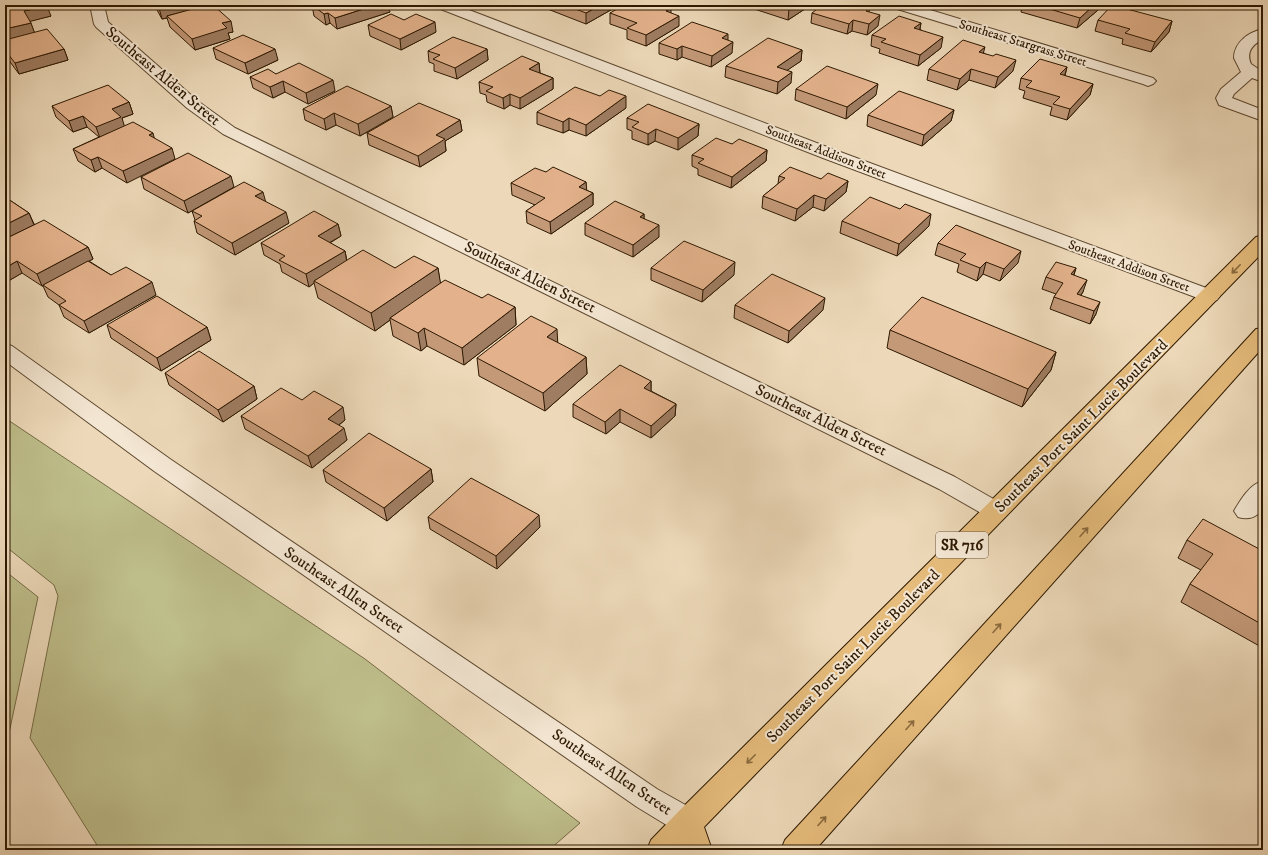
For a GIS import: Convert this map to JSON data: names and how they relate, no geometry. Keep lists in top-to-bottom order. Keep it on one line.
{"streets":{"main road":["Southeast Port Saint Lucie Boulevard","SR 716"],"street":["Southeast Stargrass Street","Southeast Alden Street","Southeast Addison Street","Southeast Allen Street"]},"crossings":[["Southeast Alden Street","Southeast Port Saint Lucie Boulevard"],["Southeast Addison Street","Southeast Port Saint Lucie Boulevard"],["Southeast Port Saint Lucie Boulevard","Southeast Allen Street"]]}
